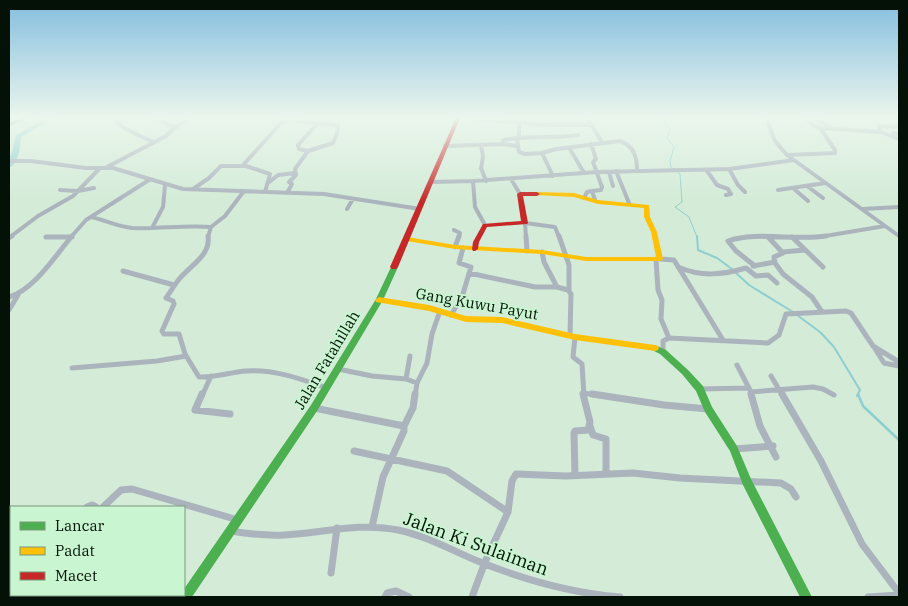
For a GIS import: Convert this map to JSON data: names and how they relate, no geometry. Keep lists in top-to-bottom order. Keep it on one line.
{"streets":{"street":["Gang Kuwu Payut","Jalan Fatahillah","Jalan Ki Sulaiman"]},"crossings":[["Gang Kuwu Payut","Jalan Fatahillah"],["Jalan Fatahillah","Jalan Ki Sulaiman"]],"legend":["Lancar","Padat","Macet"]}
